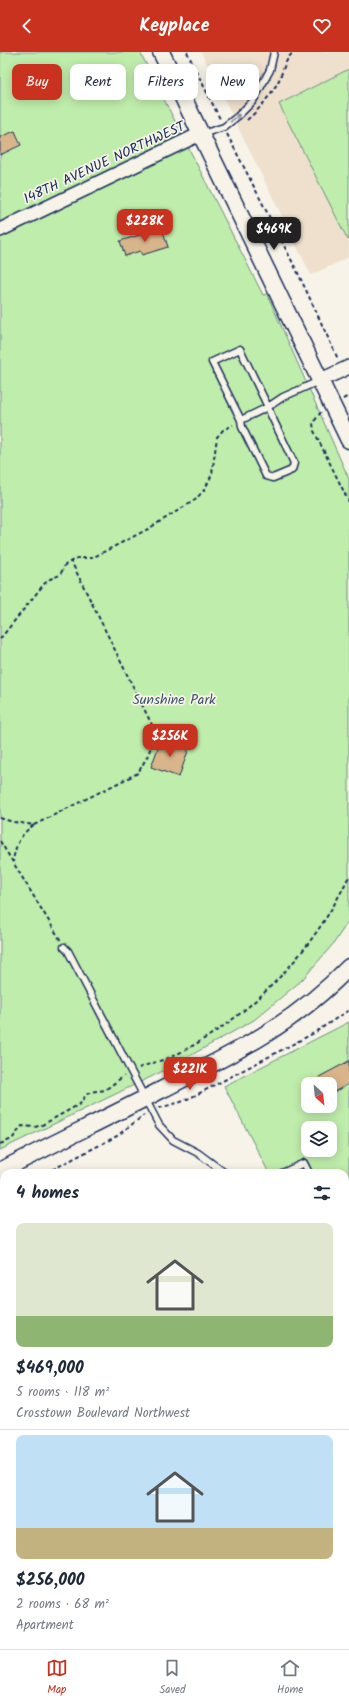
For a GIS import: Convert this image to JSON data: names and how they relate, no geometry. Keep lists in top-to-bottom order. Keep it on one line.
{"streets":{"street":["148TH AVENUE NORTHWEST"]},"parks":["Sunshine Park"],"north":"bottom right","page":{"header":"Keyplace","chip":["Buy","Rent","Filters","New"],"price":["$228K","$469K","$256K","$221K"],"heading":"4 homes","list":[{"name":"$469,000","note":"5 rooms · 118 m² · Crosstown Boulevard Northwest"},{"name":"$256,000","note":"2 rooms · 68 m² · Apartment"}],"tabs":["Map","Saved","Home"]}}
